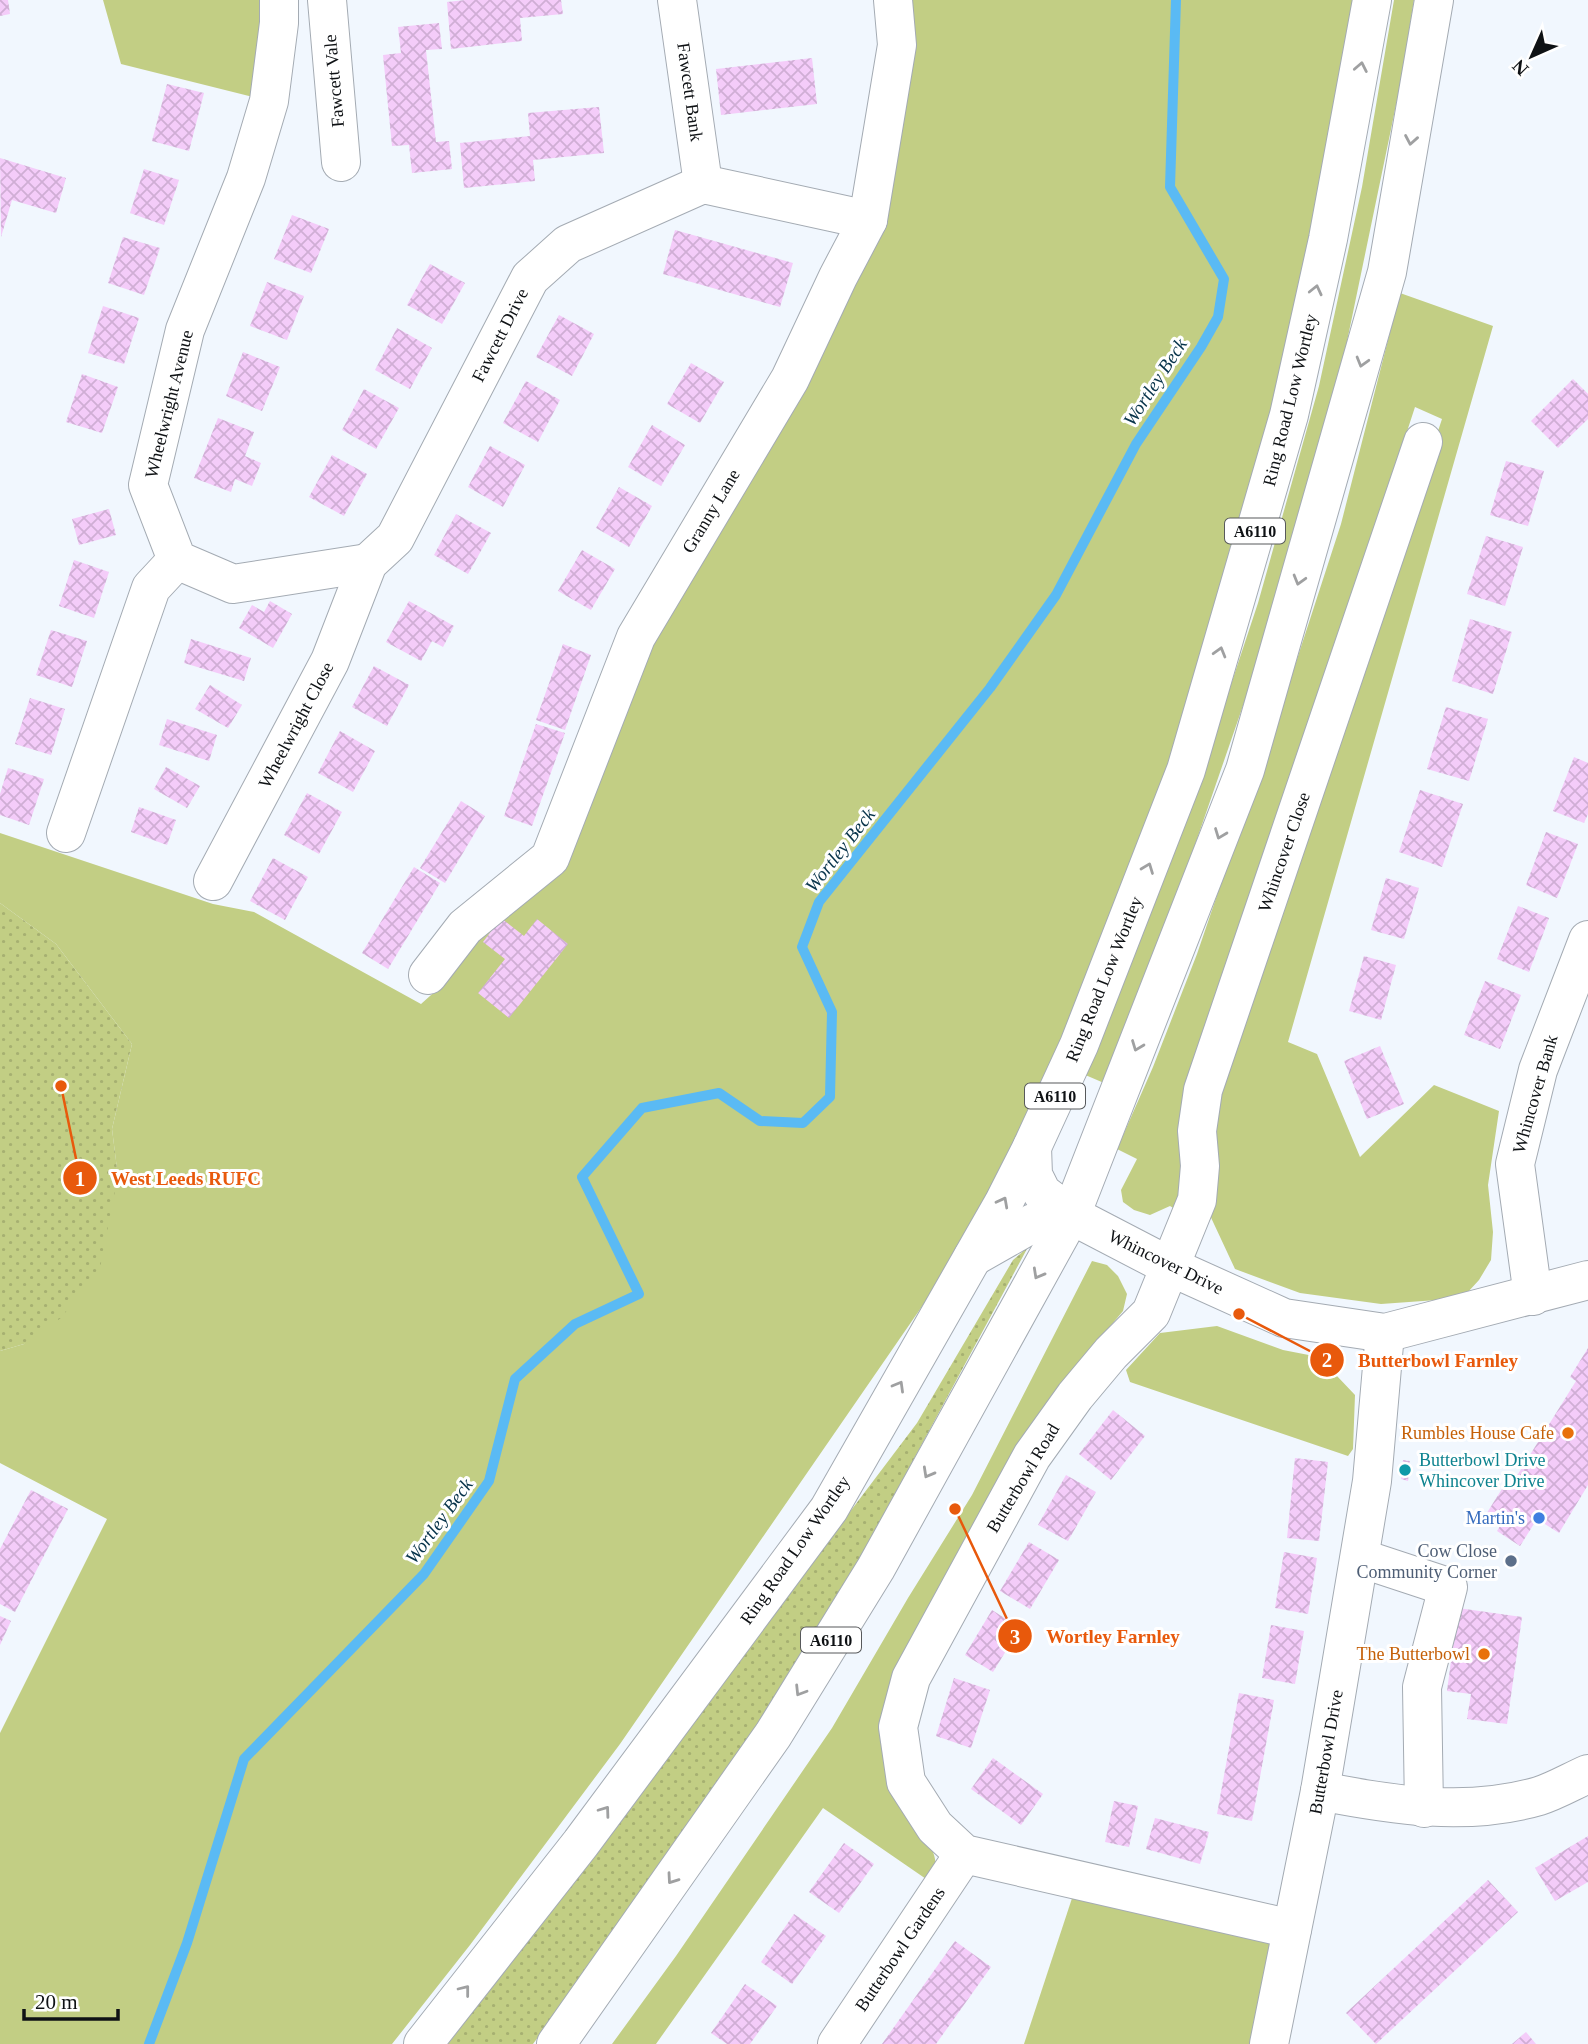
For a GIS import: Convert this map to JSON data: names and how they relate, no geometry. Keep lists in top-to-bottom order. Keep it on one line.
{"streets":{"main road":["Fawcett Vale","Fawcett Bank","Fawcett Drive","Ring Road Low Wortley","Wheelwright Avenue","Granny Lane","A6110","Wheelwright Close","Whincover Close","Whincover Bank","Whincover Drive","Butterbowl Road","Butterbowl Drive","Butterbowl Gardens"]},"crossings":[["Fawcett Bank","Fawcett Drive"],["Fawcett Drive","Wheelwright Close"],["Ring Road Low Wortley","Whincover Drive"],["A6110","Whincover Drive"],["Whincover Close","Whincover Drive"],["Whincover Close","Butterbowl Road"],["Whincover Bank","Whincover Drive"],["Whincover Drive","Butterbowl Road"],["Whincover Drive","Butterbowl Drive"],["Butterbowl Road","Butterbowl Gardens"]],"water":["Wortley Beck"],"places":["West Leeds RUFC","Butterbowl Farnley","Rumbles House Cafe","Butterbowl Drive Whincover Drive","Wortley Farnley","Martin's","Cow Close Community Corner","The Butterbowl"],"scale_bar":"20 m","north":"bottom left"}
